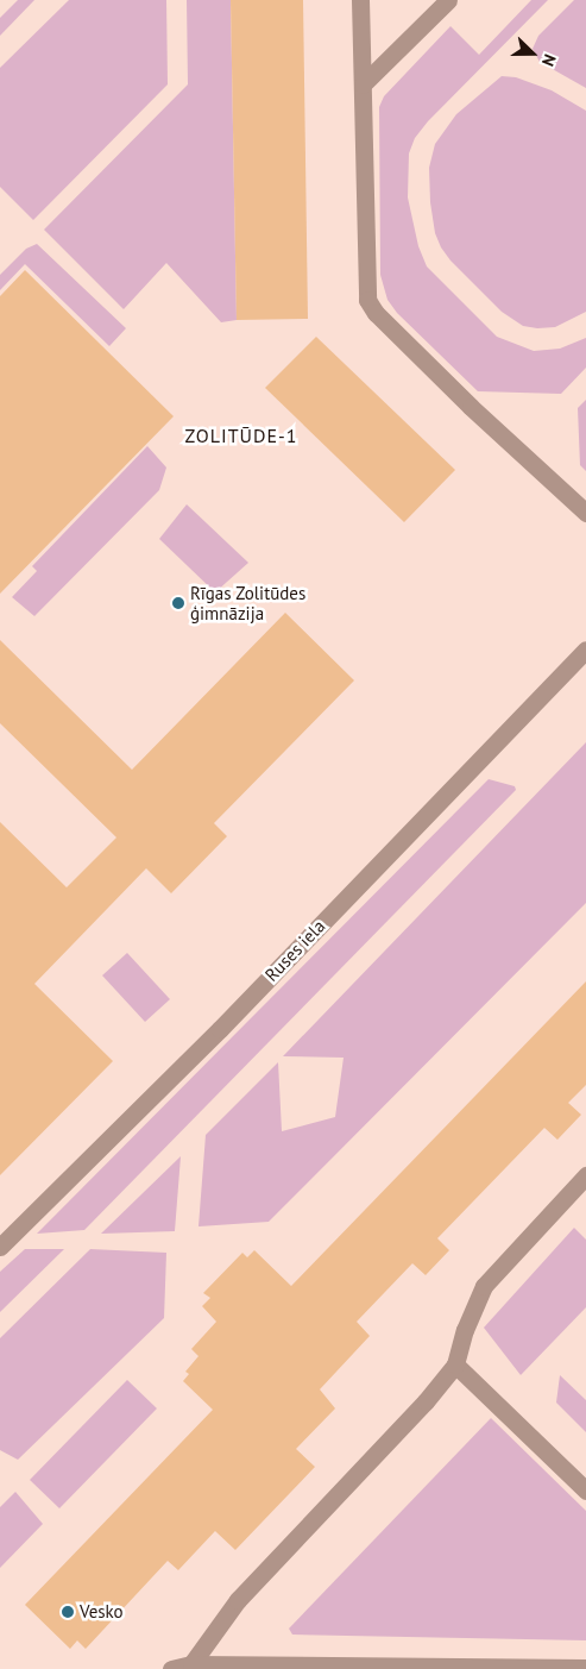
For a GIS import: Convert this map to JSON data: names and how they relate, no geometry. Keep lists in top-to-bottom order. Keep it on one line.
{"streets":{"street":["Ruses iela"]},"districts":["ZOLITŪDE-1"],"places":["Rīgas Zolitūdes ģimnāzija","Vesko"],"north":"right"}
